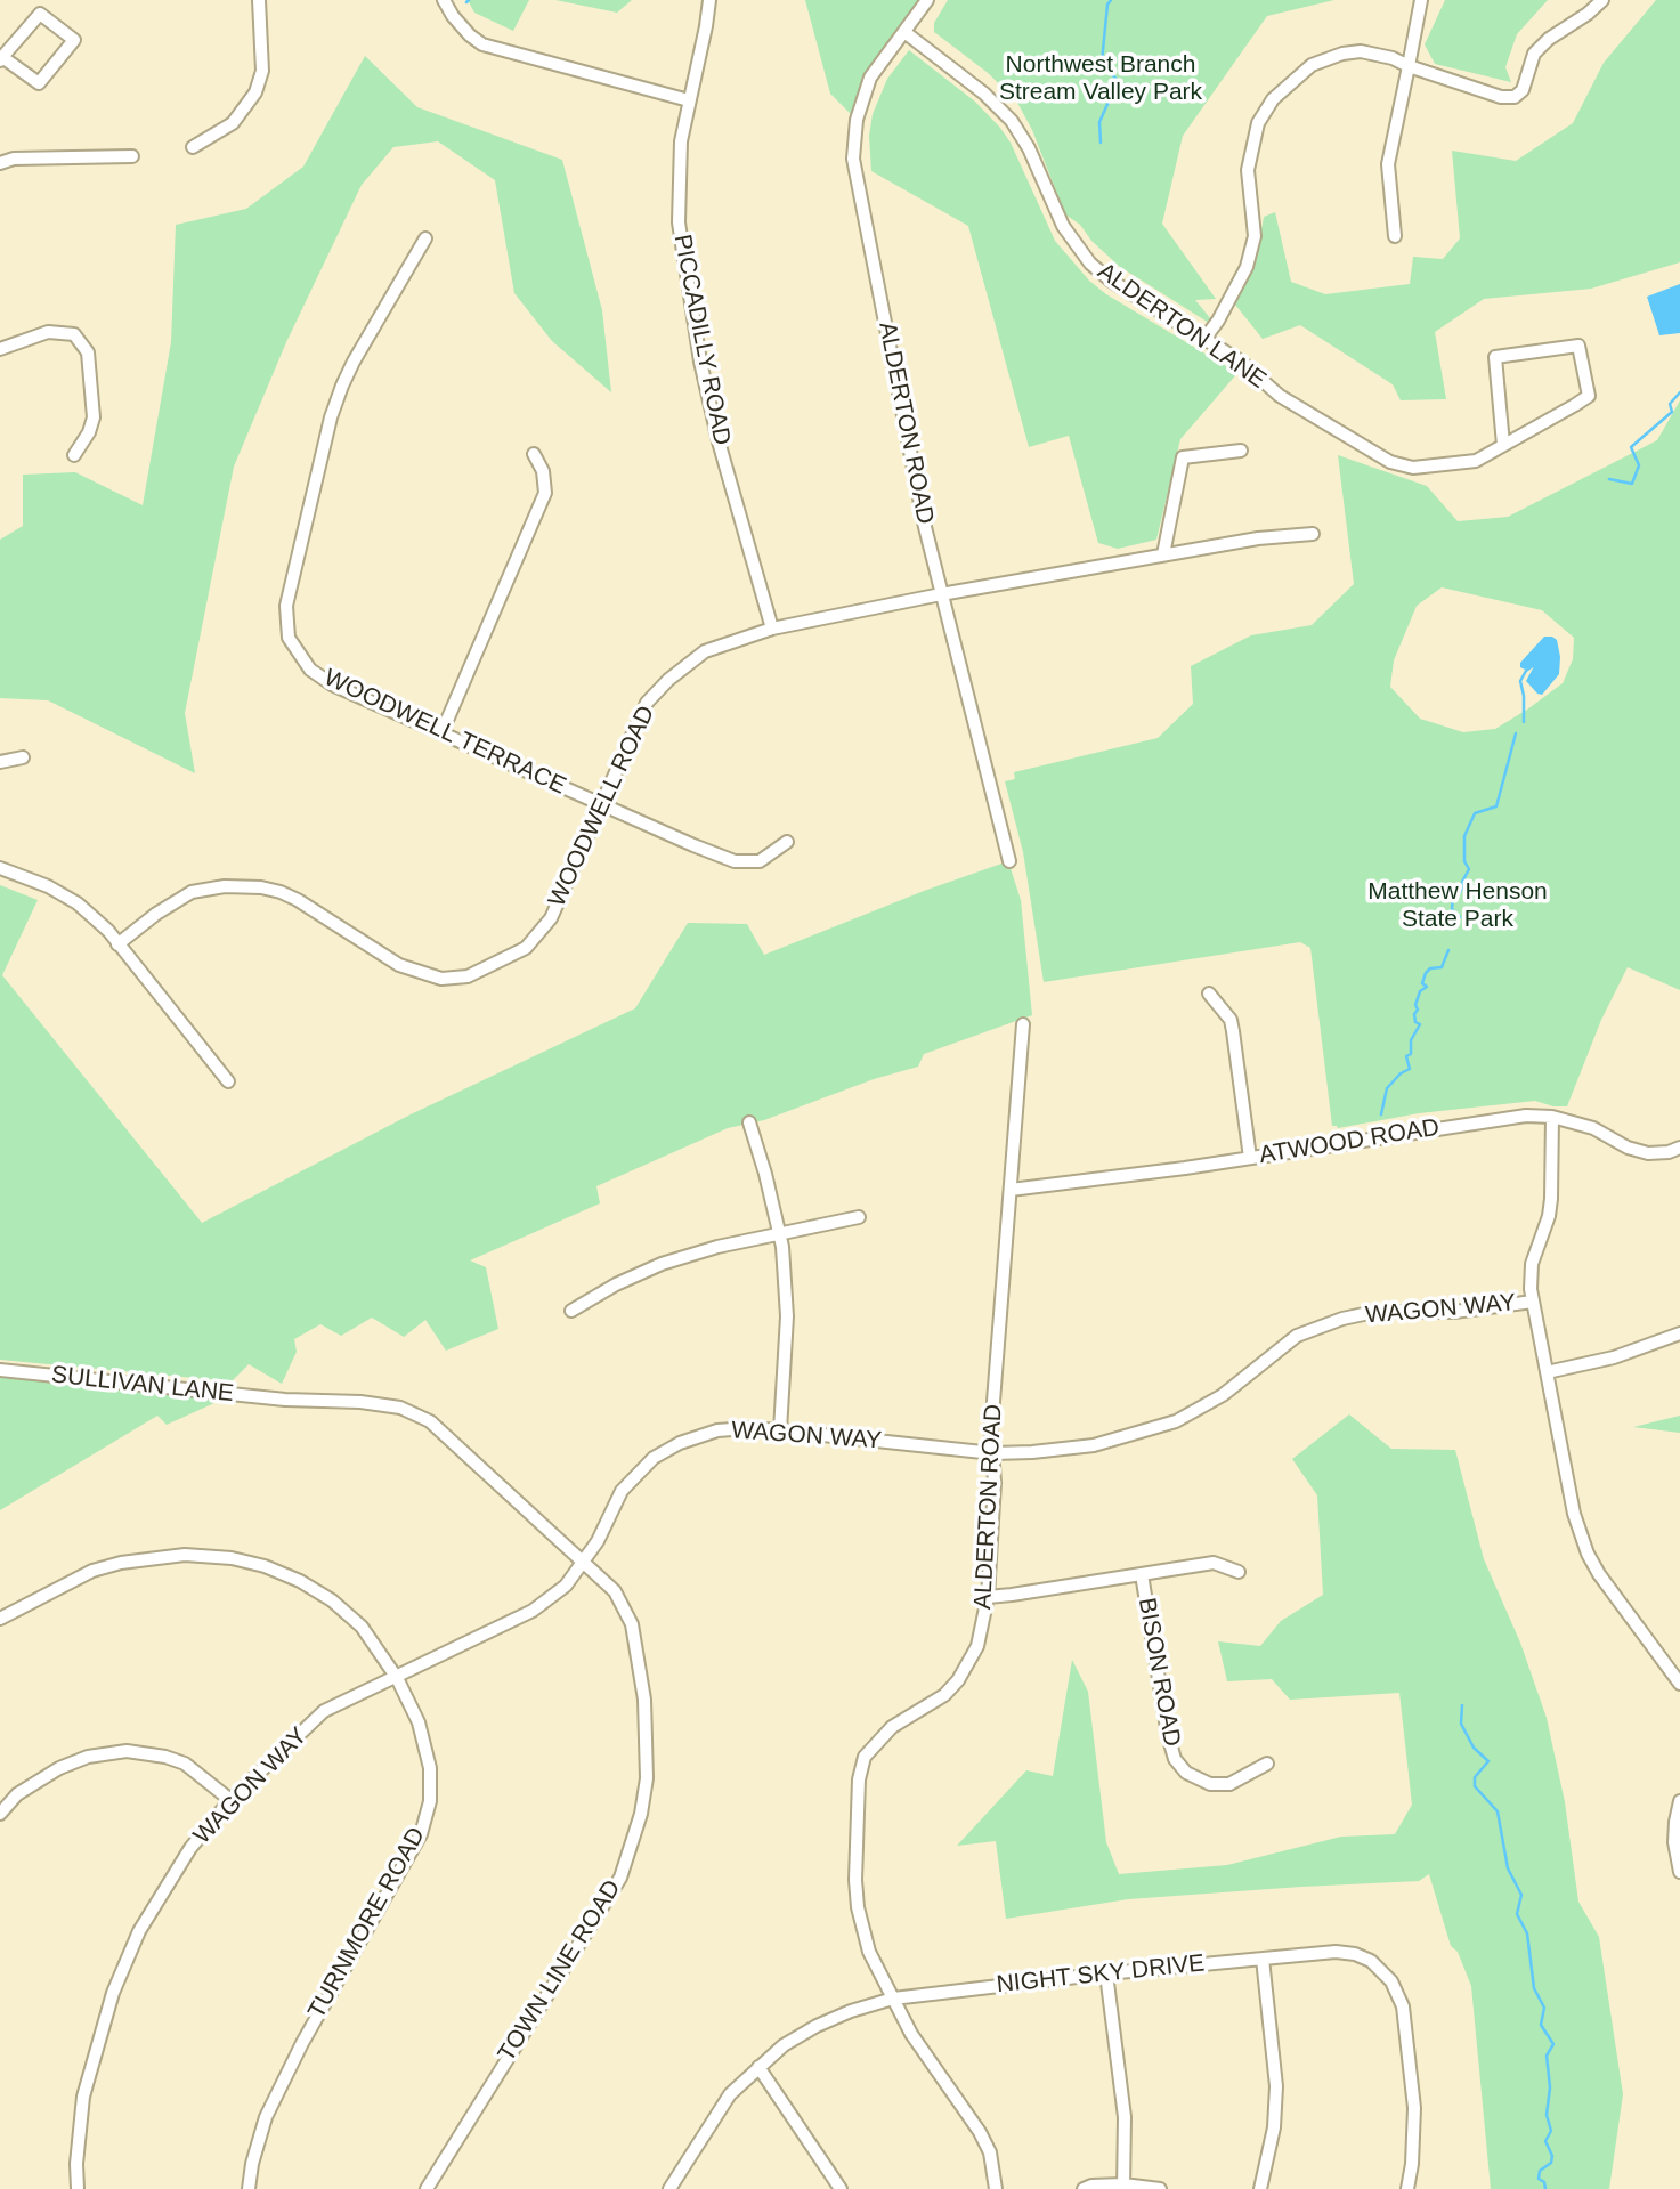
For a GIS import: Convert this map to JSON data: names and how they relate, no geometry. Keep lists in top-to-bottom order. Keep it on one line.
{"streets":{"street":["ALDERTON LANE","PICCADILLY ROAD","ALDERTON ROAD","WOODWELL TERRACE","WOODWELL ROAD","ATWOOD ROAD","WAGON WAY","SULLIVAN LANE","BISON ROAD","TURNMORE ROAD","TOWN LINE ROAD","NIGHT SKY DRIVE"]},"crossings":[["ALDERTON LANE","ALDERTON ROAD"],["PICCADILLY ROAD","WOODWELL ROAD"],["ALDERTON ROAD","WOODWELL ROAD"],["ALDERTON ROAD","ATWOOD ROAD"],["ALDERTON ROAD","WAGON WAY"],["ALDERTON ROAD","NIGHT SKY DRIVE"],["WOODWELL TERRACE","WOODWELL ROAD"],["WAGON WAY","SULLIVAN LANE"],["WAGON WAY","TURNMORE ROAD"],["WAGON WAY","TOWN LINE ROAD"],["SULLIVAN LANE","TOWN LINE ROAD"]],"parks":["Northwest Branch Stream Valley Park","Matthew Henson State Park"]}
